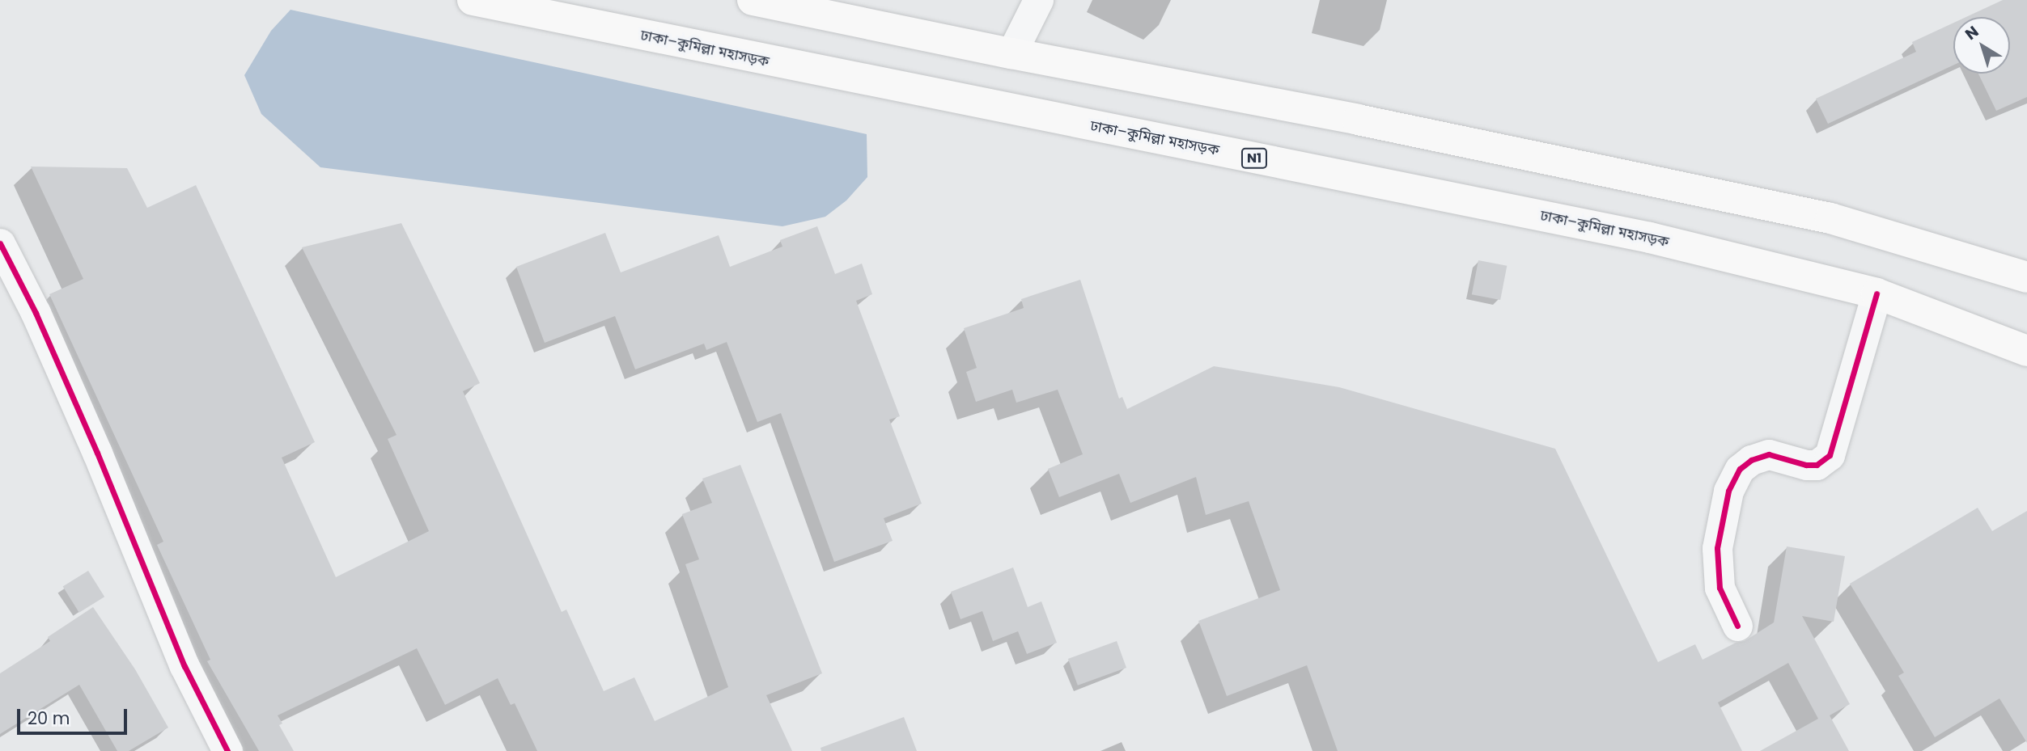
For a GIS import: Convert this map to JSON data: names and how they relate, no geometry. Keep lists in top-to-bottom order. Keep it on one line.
{"streets":{"highway":["ঢাকা–কুমিল্লা মহাসড়ক","N1"]},"scale_bar":"20 m","north":"top left"}
